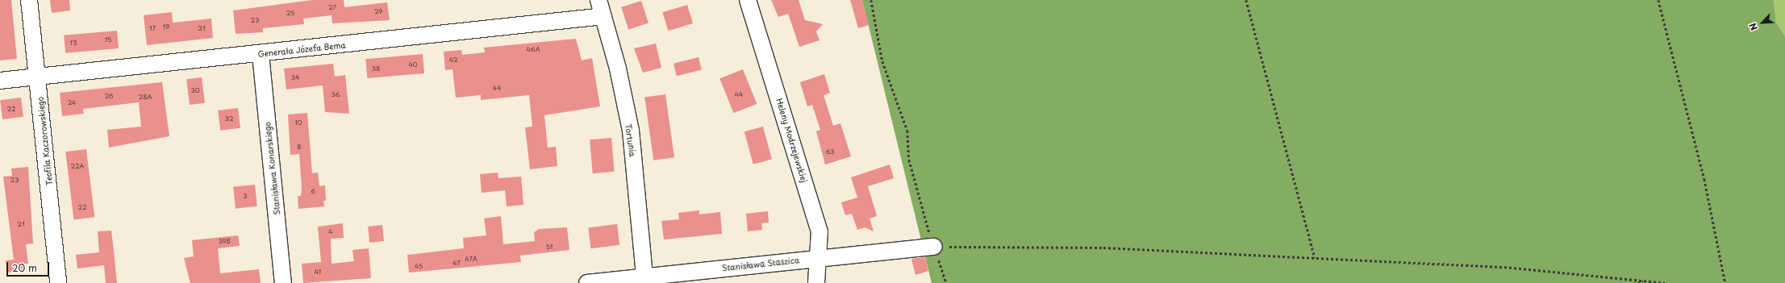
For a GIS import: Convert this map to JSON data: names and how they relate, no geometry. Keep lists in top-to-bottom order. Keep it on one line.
{"streets":{"street":["Generała Józefa Bema","Tortunia","Heleny Modrzejewskiej","Teofila Kaczorowskiego","Stanisława Konarskiego","Stanisława Staszica"]},"crossings":[["Generała Józefa Bema","Tortunia"],["Generała Józefa Bema","Teofila Kaczorowskiego"],["Generała Józefa Bema","Stanisława Konarskiego"],["Tortunia","Stanisława Staszica"],["Heleny Modrzejewskiej","Stanisława Staszica"]],"house_numbers":["27","29","25","23","19","17","21","15","13","46A","42","40","38","34","44","30","36","44","26","28A","24","22","32","10","8","63","22A","23","6","3","22","21","4","39B","51","47A","47","45","41"],"scale_bar":"20 m","north":"bottom left"}
